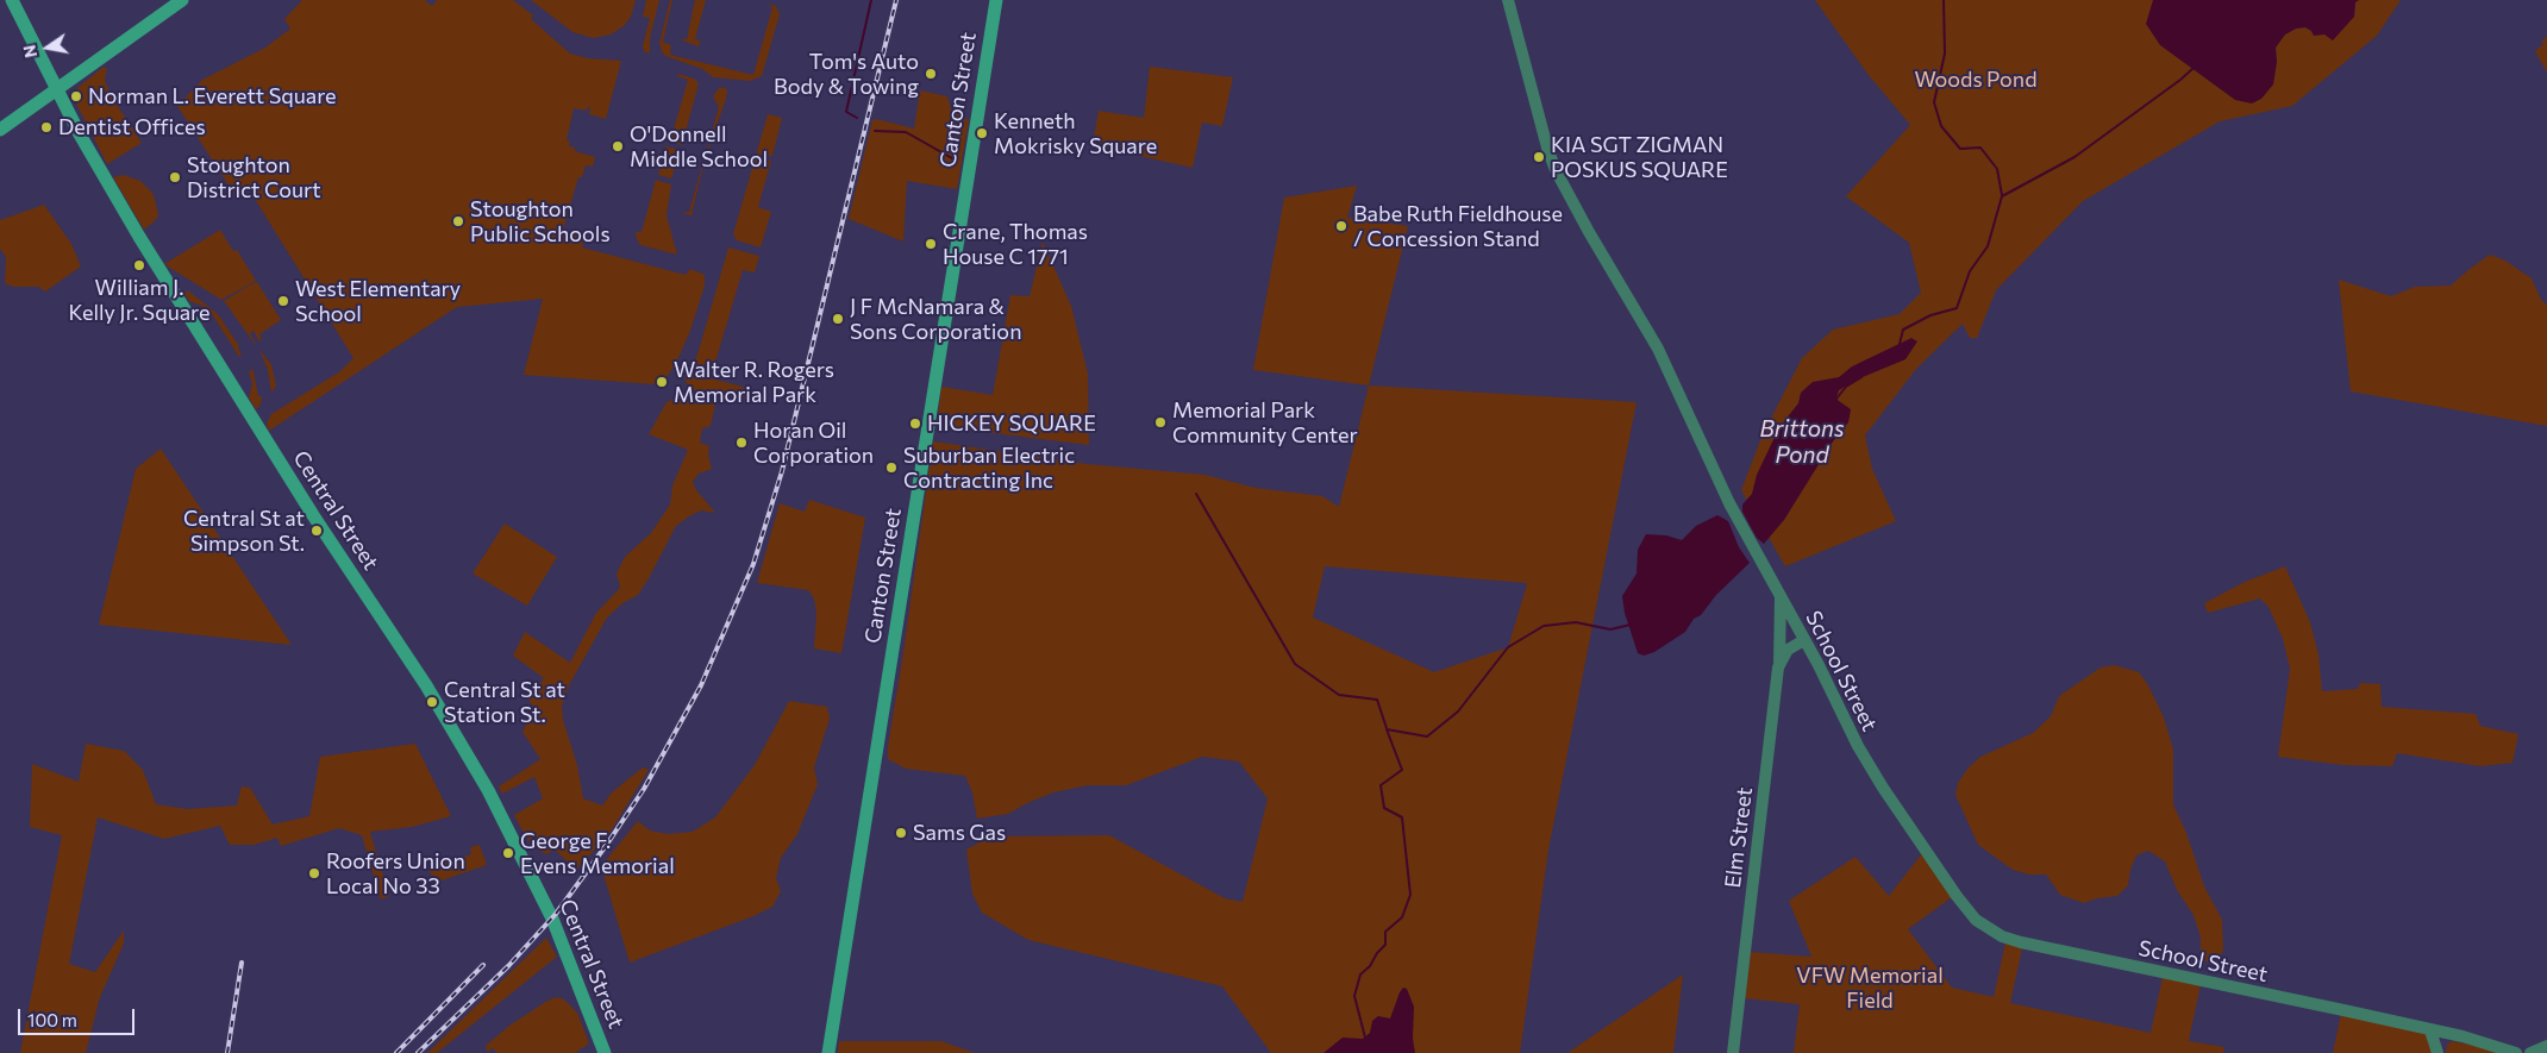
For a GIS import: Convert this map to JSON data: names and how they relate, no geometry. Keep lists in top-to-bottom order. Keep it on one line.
{"streets":{"main road":["Canton Street","Central Street"],"street":["School Street","Elm Street"]},"crossings":[["School Street","Elm Street"]],"water":["Brittons Pond"],"parks":["Woods Pond","VFW Memorial Field"],"places":["Tom's Auto Body & Towing","Norman L. Everett Square","Dentist Offices","Kenneth Mokrisky Square","O'Donnell Middle School","KIA SGT ZIGMAN POSKUS SQUARE","Stoughton District Court","Stoughton Public Schools","Babe Ruth Fieldhouse / Concession Stand","Crane, Thomas House C 1771","William J. Kelly Jr. Square","West Elementary School","J F McNamara & Sons Corporation","Walter R. Rogers Memorial Park","Memorial Park Community Center","HICKEY SQUARE","Horan Oil Corporation","Suburban Electric Contracting Inc","Central St at Simpson St.","Central St at Station St.","Sams Gas","George F. Evens Memorial","Roofers Union Local No 33"],"scale_bar":"100 m","north":"left"}
